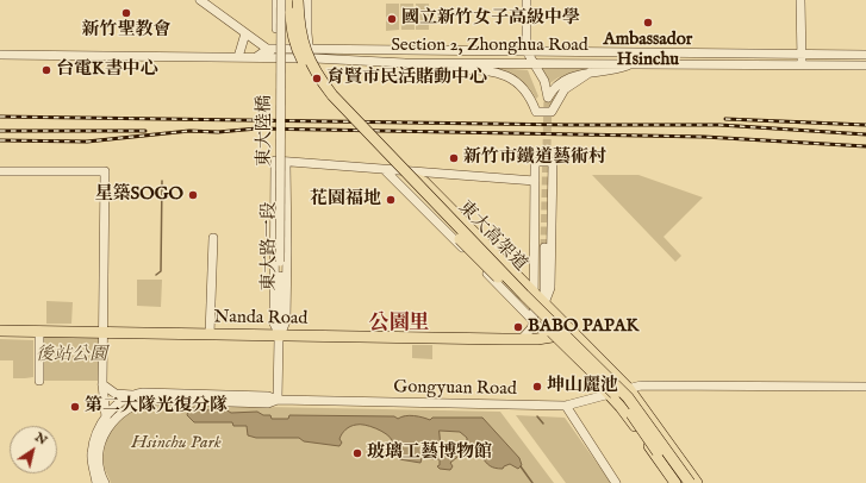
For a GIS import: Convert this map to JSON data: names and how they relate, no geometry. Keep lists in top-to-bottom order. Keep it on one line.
{"streets":{"main road":["東大高架道","Nanda Road"],"street":["Section 2, Zhonghua Road","東大陸橋","東大路一段","Gongyuan Road"]},"crossings":[["東大陸橋","東大路一段"],["東大陸橋","Nanda Road"],["東大路一段","Nanda Road"]],"districts":["公園里"],"parks":["後站公園","Hsinchu Park"],"places":["新竹聖教會","國立新竹女子高級中學","Ambassador Hsinchu","台電K書中心","育賢市民活賭動中心","新竹市鐵道藝術村","星築SOGO","花園福地","BABO PAPAK","坤山麗池","第二大隊光復分隊","玻璃工藝博物館"],"north":"top right"}
